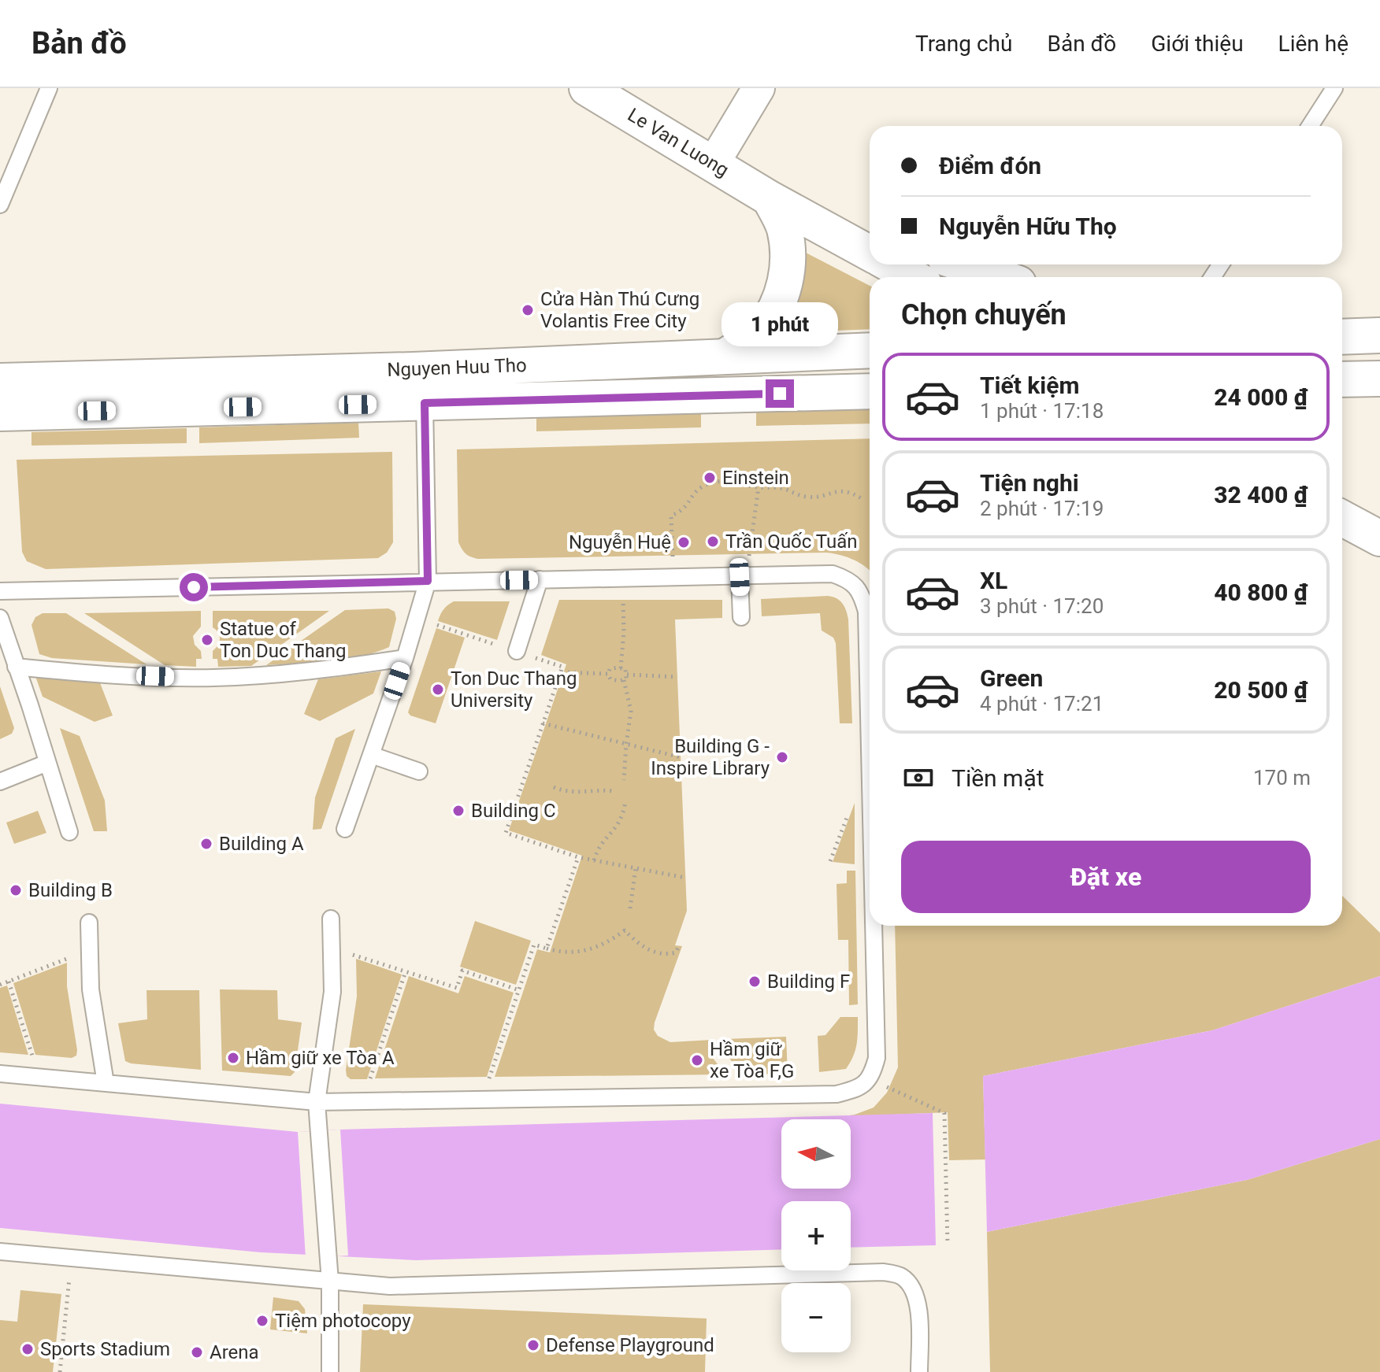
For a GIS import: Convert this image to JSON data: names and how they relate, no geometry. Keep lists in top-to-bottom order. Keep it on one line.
{"streets":{"main road":["Le Van Luong","Nguyen Huu Tho"]},"places":["Cửa Hàn Thú Cưng Volantis Free City","Einstein","Trần Quốc Tuấn","Nguyễn Huệ","Statue of Ton Duc Thang","Ton Duc Thang University","Building G - Inspire Library","Building C","Building A","Building B","Building F","Hầm giữ xe Tòa A","Hầm giữ xe Tòa F,G","Tiệm photocopy","Defense Playground","Sports Stadium","Arena"],"north":"left","page":{"header":"Bản đồ","nav":["Trang chủ","Bản đồ","Giới thiệu","Liên hệ"],"banner":["Điểm đón","Nguyễn Hữu Thọ"],"heading":"Chọn chuyến","bubble":"1 phút","list":[{"name":"Tiết kiệm","note":"1 phút · 17:18","value":"24 000 ₫"},{"name":"Tiện nghi","note":"2 phút · 17:19","value":"32 400 ₫"},{"name":"XL","note":"3 phút · 17:20","value":"40 800 ₫"},{"name":"Green","note":"4 phút · 17:21","value":"20 500 ₫"}],"pay":["Tiền mặt","170 m"],"buttons":"Đặt xe","map_buttons":["+","−"]}}
